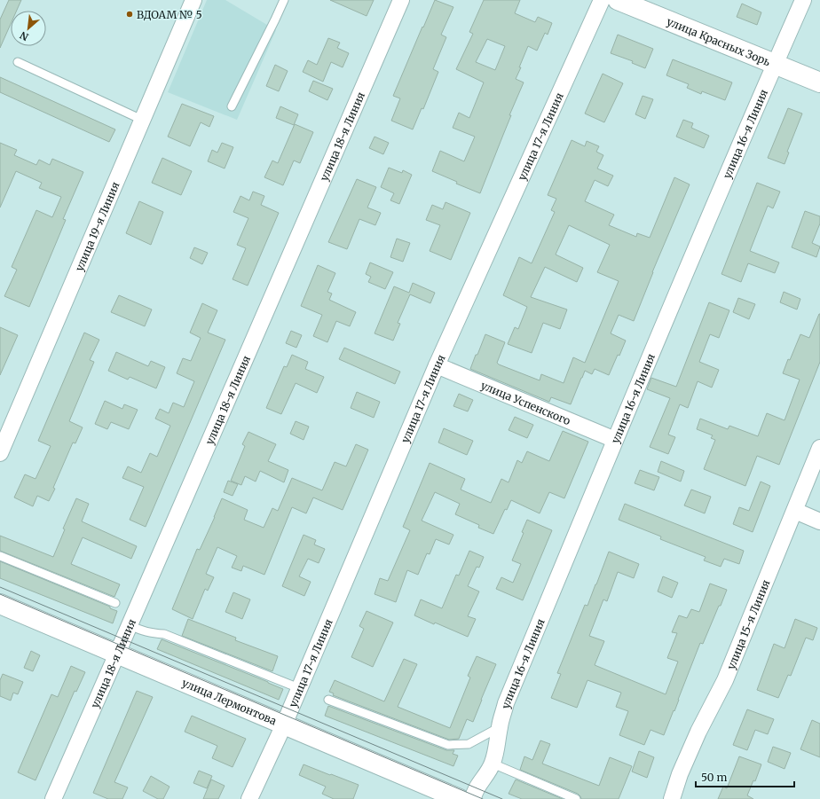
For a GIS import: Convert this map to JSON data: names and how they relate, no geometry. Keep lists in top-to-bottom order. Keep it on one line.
{"streets":{"main road":["улица Красных Зорь","улица Лермонтова"],"street":["улица 16-я Линия","улица 18-я Линия","улица 17-я Линия","улица 19-я Линия","улица Успенского","улица 15-я Линия"]},"crossings":[["улица Красных Зорь","улица 16-я Линия"],["улица 16-я Линия","улица Успенского"],["улица 18-я Линия","улица Лермонтова"],["улица 17-я Линия","улица Успенского"],["улица 17-я Линия","улица Лермонтова"]],"places":["ВДОАМ № 5"],"scale_bar":"50 m","north":"bottom left"}
